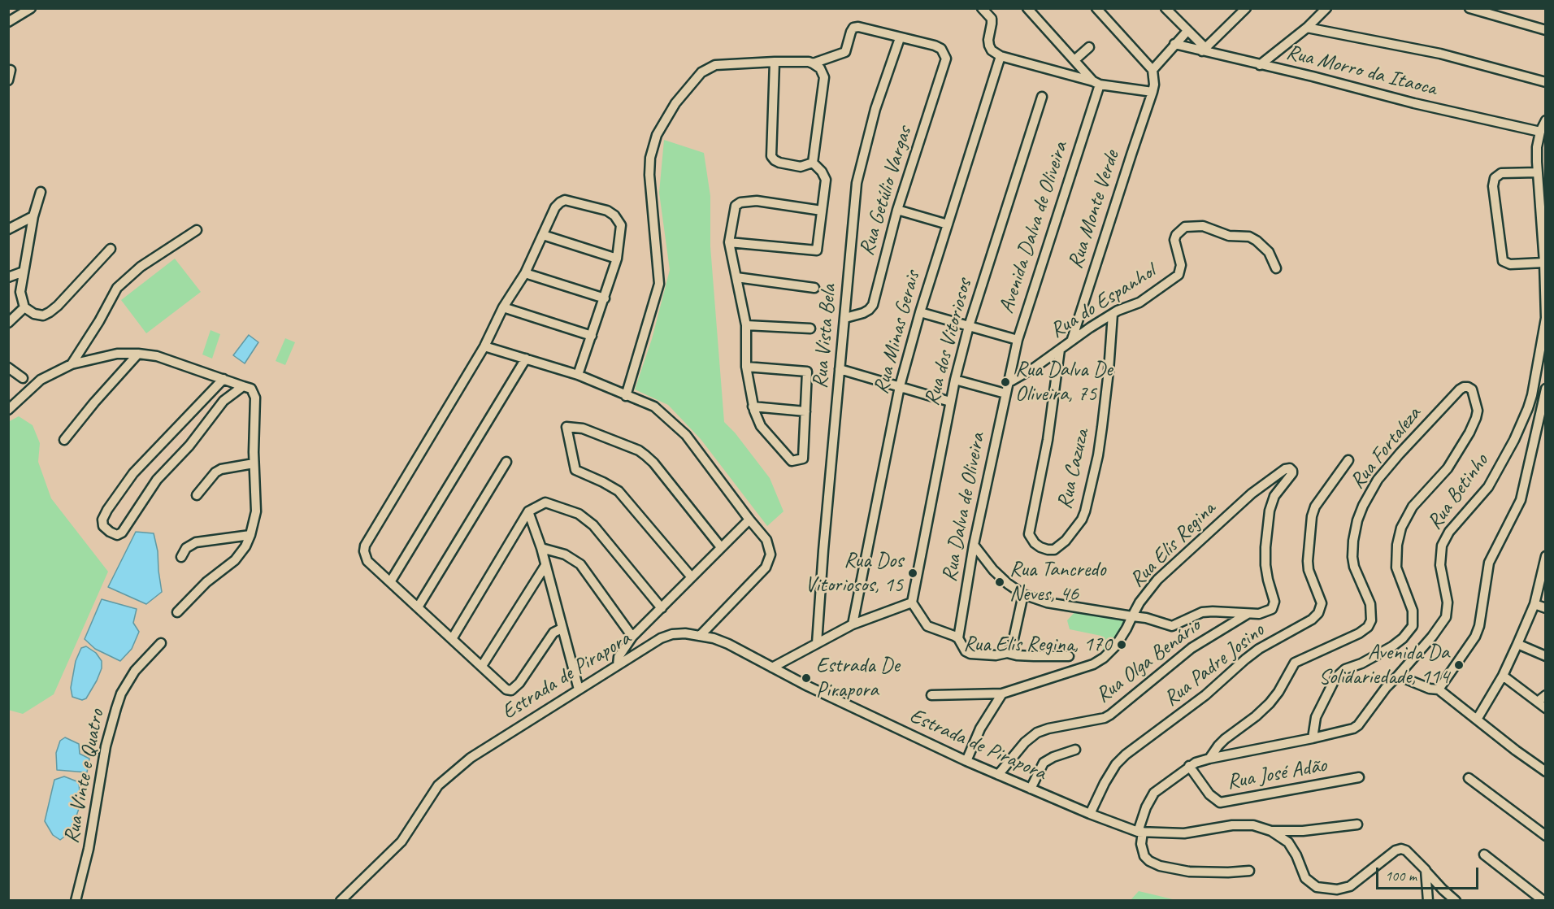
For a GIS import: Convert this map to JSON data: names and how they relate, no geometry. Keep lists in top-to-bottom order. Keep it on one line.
{"streets":{"street":["Rua Morro da Itaoca","Rua Getúlio Vargas","Rua Monte Verde","Avenida Dalva de Oliveira","Rua do Espanhol","Rua Minas Gerais","Rua Vista Bela","Rua dos Vitoriosos","Rua Fortaleza","Rua Cazuza","Rua Betinho","Rua Dalva de Oliveira","Rua Elis Regina","Rua Olga Benário","Rua Padre Josino","Estrada de Pirapora","Rua José Adão","Rua Vinte e Quatro"]},"crossings":[["Rua Morro da Itaoca","Rua Betinho"],["Rua Getúlio Vargas","Rua Vista Bela"],["Rua Monte Verde","Rua do Espanhol"],["Avenida Dalva de Oliveira","Rua do Espanhol"],["Avenida Dalva de Oliveira","Rua Dalva de Oliveira"],["Rua do Espanhol","Rua Cazuza"],["Rua do Espanhol","Rua Dalva de Oliveira"],["Rua Fortaleza","Rua Betinho"],["Rua Betinho","Estrada de Pirapora"],["Rua Betinho","Rua José Adão"],["Rua Elis Regina","Rua Olga Benário"],["Rua Olga Benário","Estrada de Pirapora"],["Rua Padre Josino","Estrada de Pirapora"]],"places":["Rua Dalva De Oliveira, 75","Rua Dos Vitoriosos, 15","Rua Tancredo Neves, 46","Rua Elis Regina, 170","Avenida Da Solidariedade, 114","Estrada De Pirapora"],"scale_bar":"100 m"}
